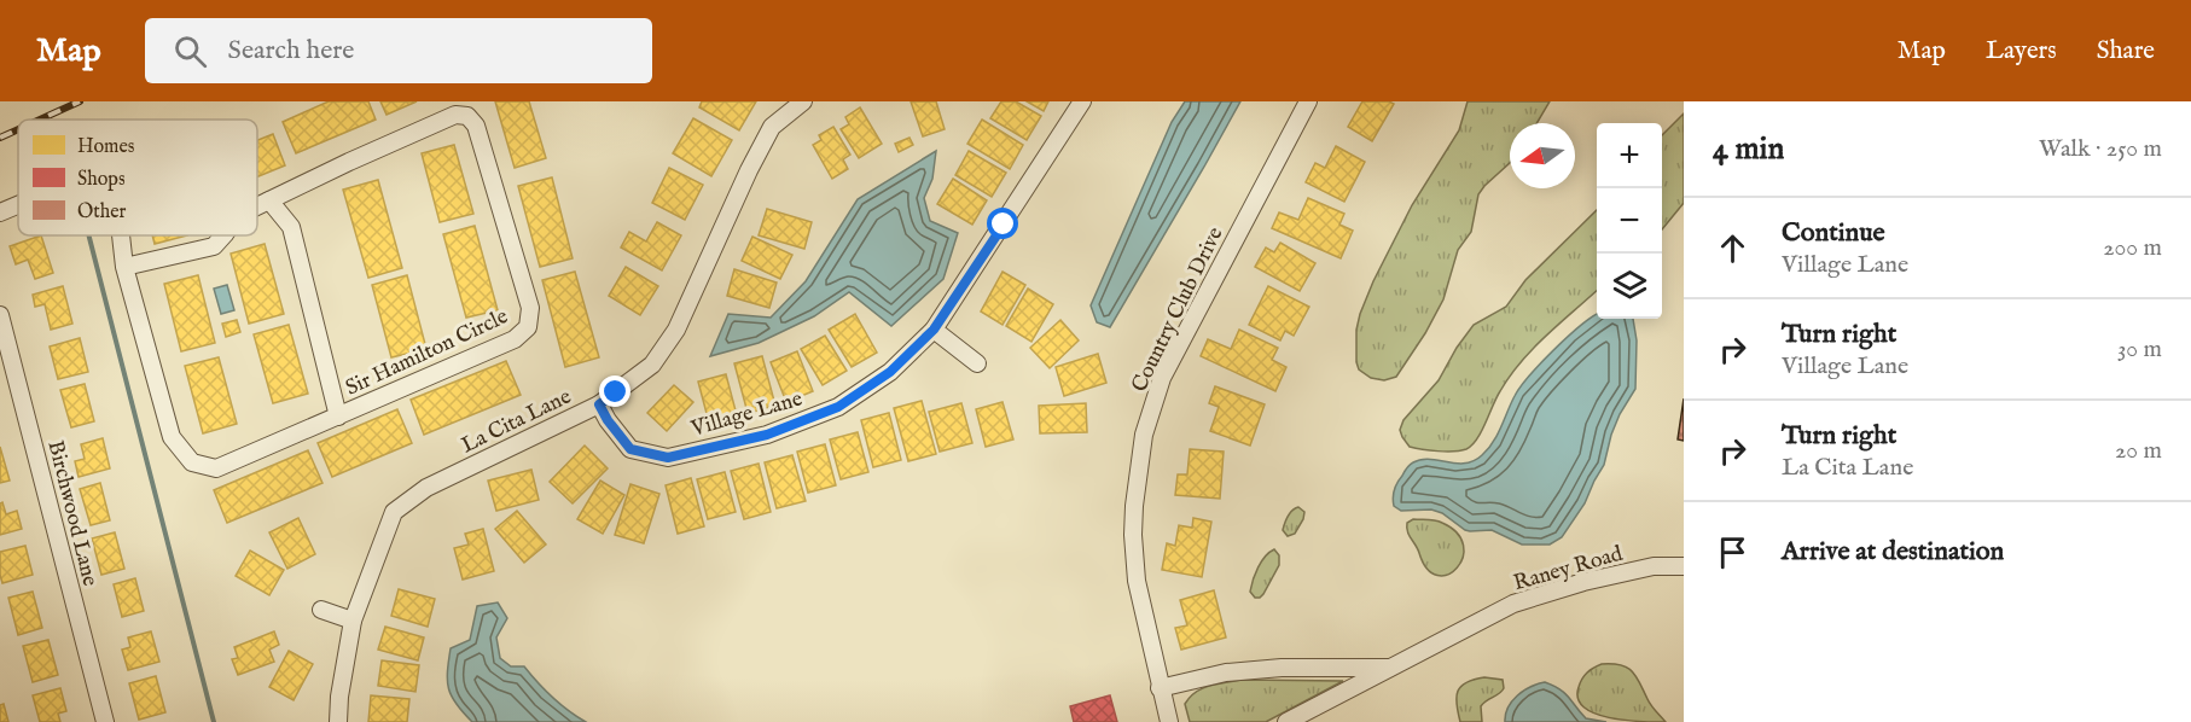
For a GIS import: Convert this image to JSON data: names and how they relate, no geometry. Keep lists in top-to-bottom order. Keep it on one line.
{"streets":{"street":["Country Club Drive","Sir Hamilton Circle","Village Lane","La Cita Lane","Birchwood Lane","Raney Road"]},"crossings":[["Country Club Drive","Raney Road"],["Village Lane","La Cita Lane"]],"legend":["Homes","Shops","Other"],"north":"left","page":{"header":"Map","search":"Search here","nav":["Map","Layers","Share"],"heading":["4 min","Walk · 250 m"],"map_buttons":["+","−"],"list":[["Continue","Village Lane","200 m"],["Turn right","Village Lane","30 m"],["Turn right","La Cita Lane","20 m"],"Arrive at destination"]}}
